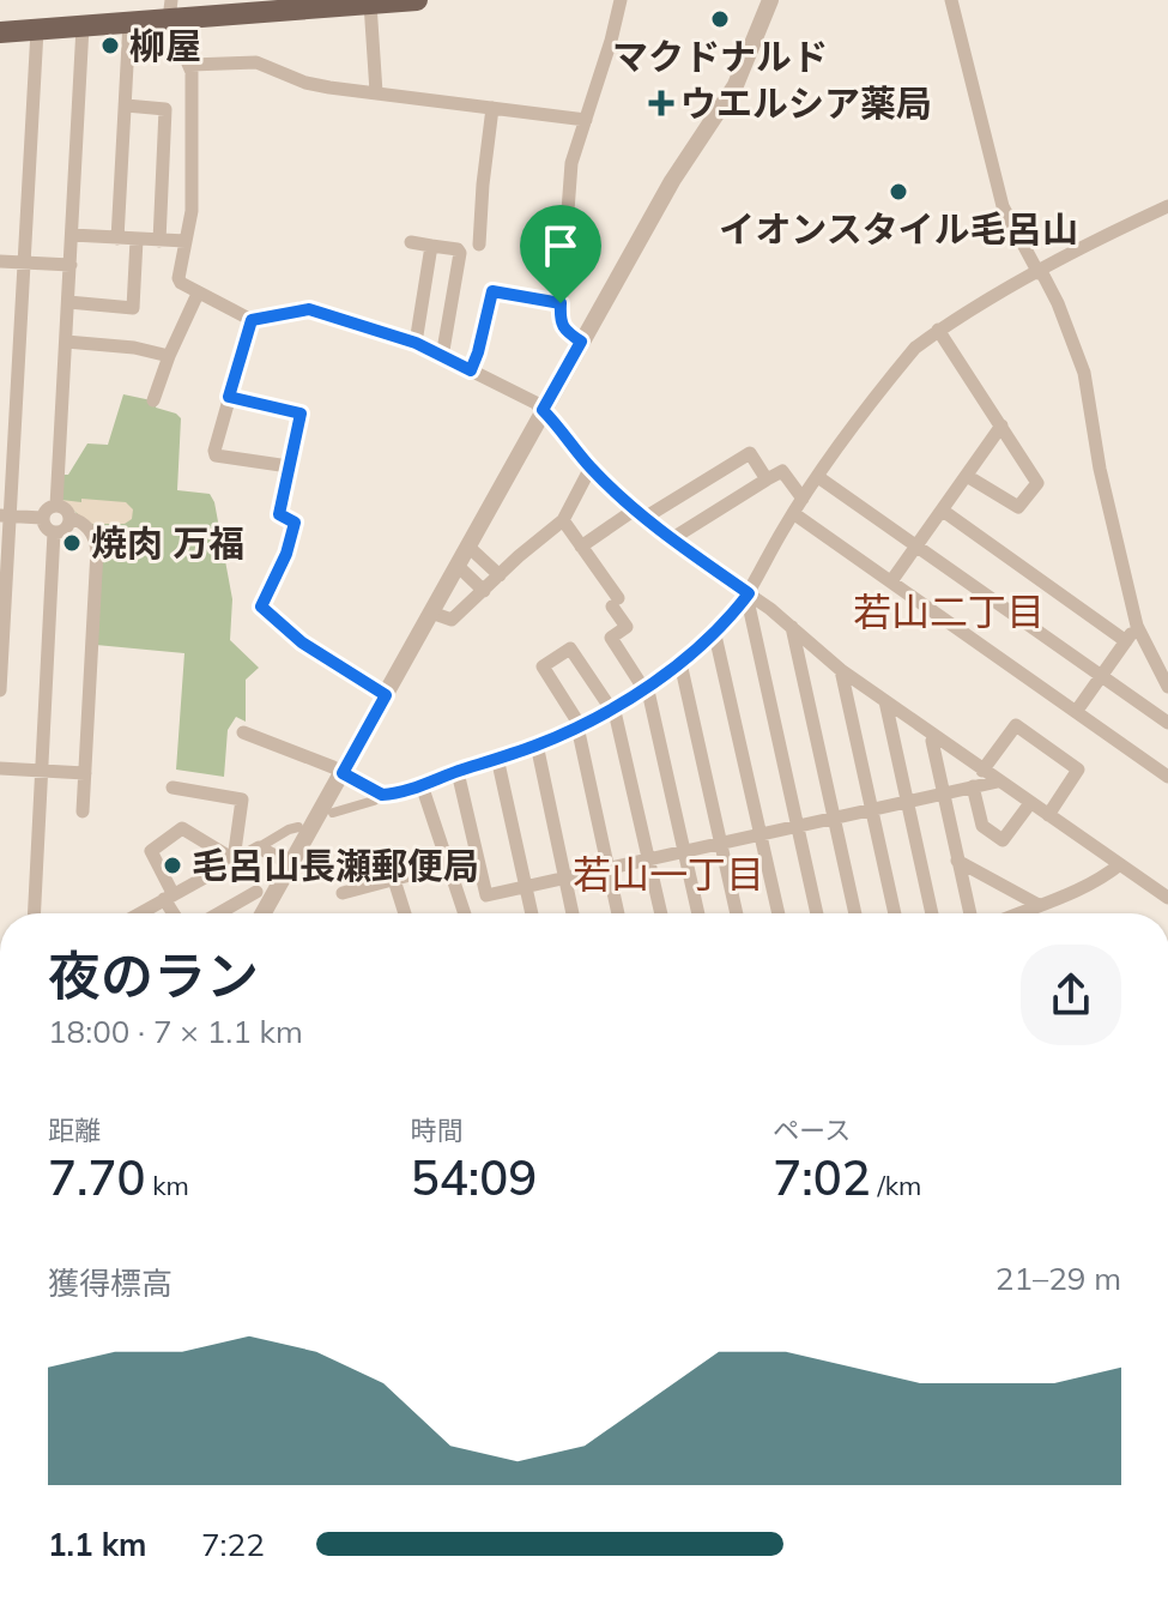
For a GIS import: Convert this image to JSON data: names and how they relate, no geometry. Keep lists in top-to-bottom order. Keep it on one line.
{"districts":["若山二丁目","若山一丁目"],"places":{"other":["マクドナルド","柳屋","イオンスタイル毛呂山","焼肉 万福","毛呂山長瀬郵便局"],"health":["ウエルシア薬局"]},"page":{"heading":["夜のラン","18:00 · 7 × 1.1 km"],"stats":[["距離","7.70 km"],["時間","54:09"],["ペース","7:02 /km"]],"chart":["獲得標高","21–29 m"],"list":[{"name":"1.1 km","note":"7:22"}]}}
